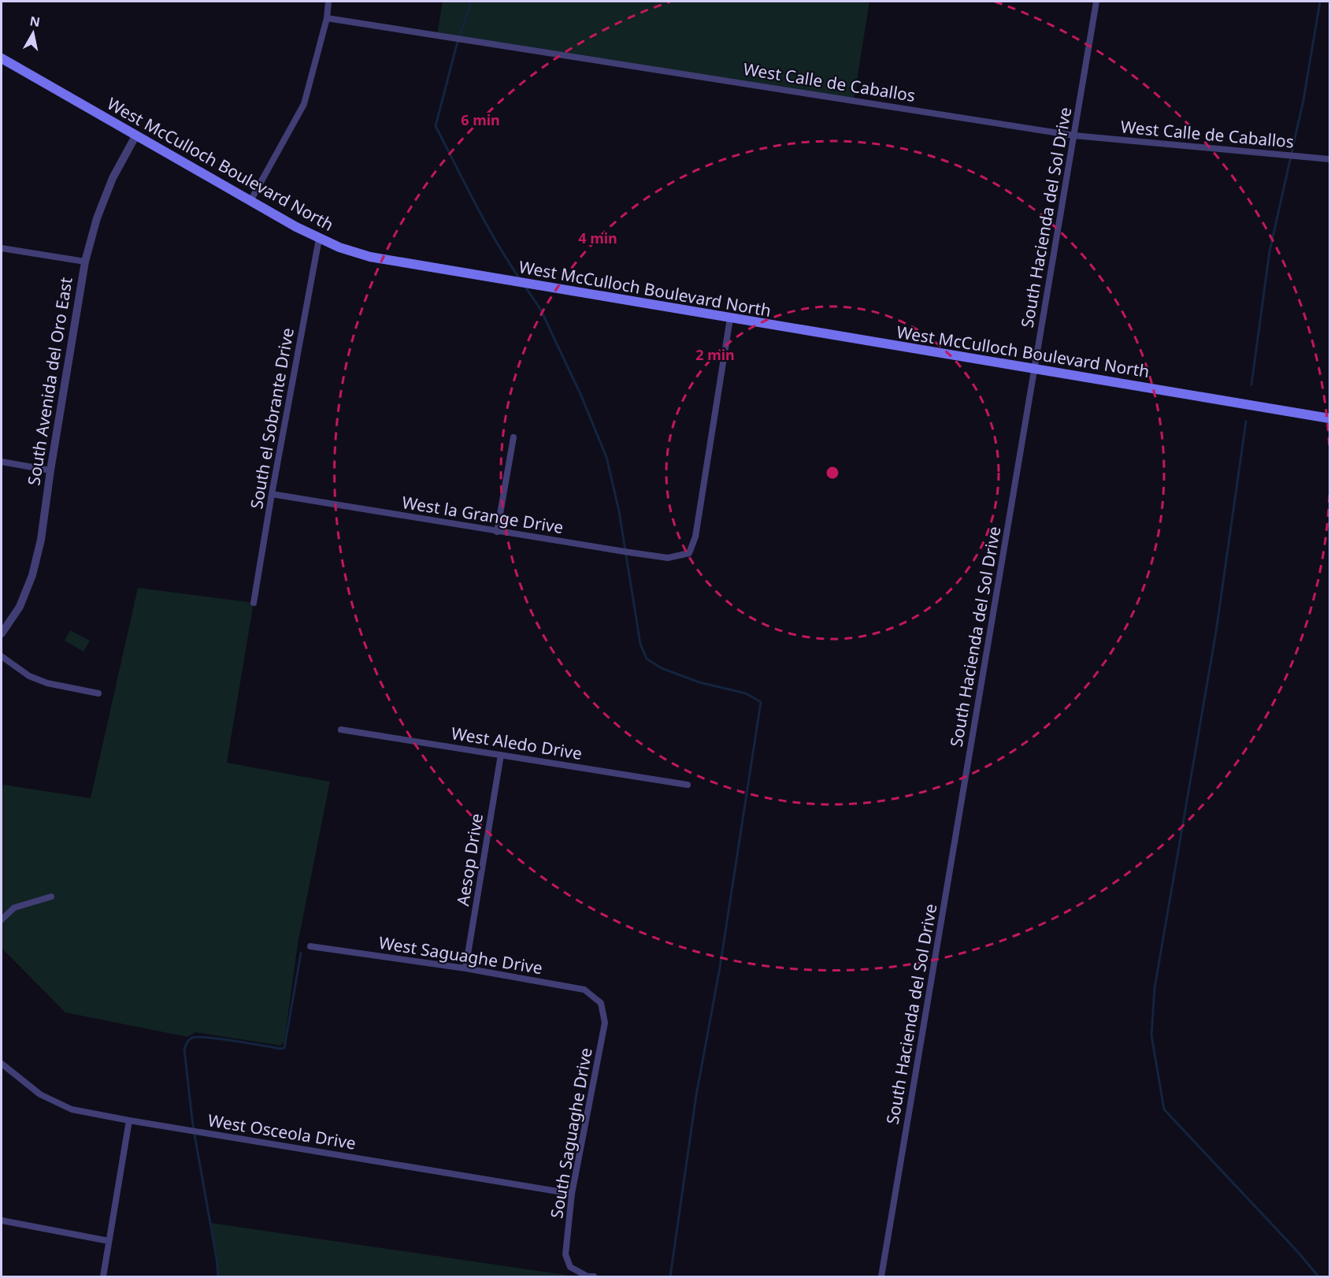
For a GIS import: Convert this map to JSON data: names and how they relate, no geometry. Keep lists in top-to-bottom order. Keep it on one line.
{"streets":{"main road":["West McCulloch Boulevard North"],"street":["West Calle de Caballos","South Hacienda del Sol Drive","South Avenida del Oro East","South el Sobrante Drive","West la Grange Drive","West Aledo Drive","Aesop Drive","West Saguaghe Drive","West Osceola Drive","South Saguaghe Drive"]},"crossings":[["West Calle de Caballos","South Hacienda del Sol Drive"],["West McCulloch Boulevard North","South Hacienda del Sol Drive"],["West McCulloch Boulevard North","South Avenida del Oro East"],["West McCulloch Boulevard North","South el Sobrante Drive"],["West McCulloch Boulevard North","West la Grange Drive"],["South el Sobrante Drive","West la Grange Drive"],["West Aledo Drive","Aesop Drive"],["Aesop Drive","West Saguaghe Drive"],["West Saguaghe Drive","South Saguaghe Drive"],["West Osceola Drive","South Saguaghe Drive"]],"north":"top","rings":["6 min","4 min","2 min"]}
